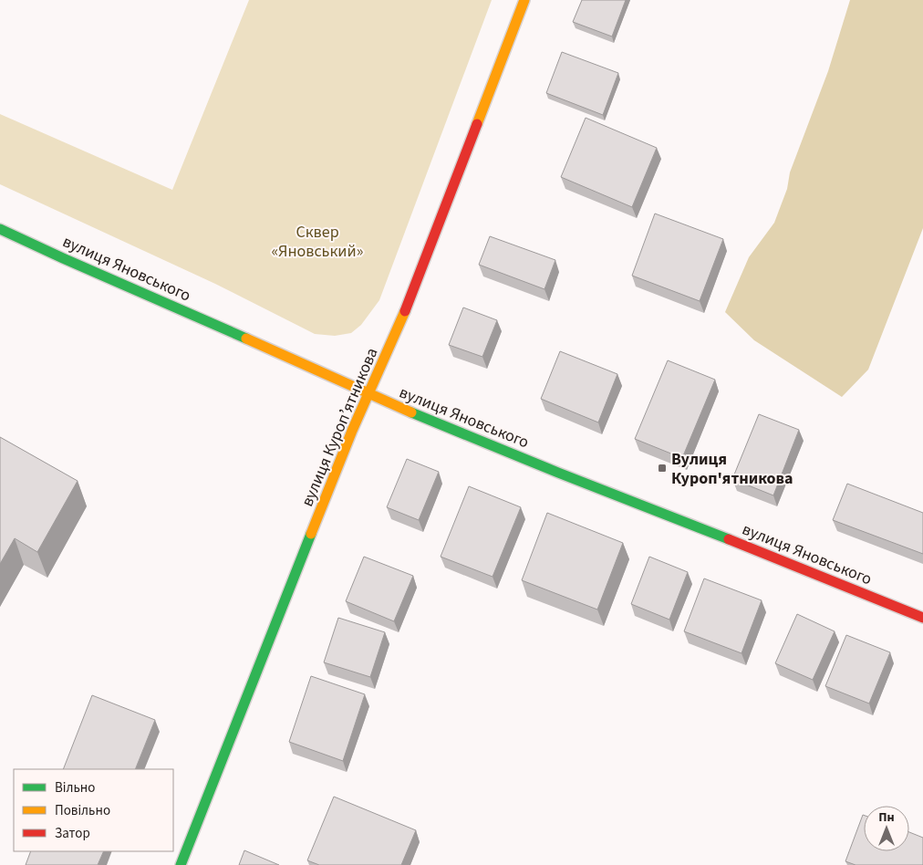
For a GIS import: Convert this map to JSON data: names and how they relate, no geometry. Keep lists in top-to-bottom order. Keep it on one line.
{"streets":{"main road":["вулиця Яновського","вулиця Куропʼятникова"]},"crossings":[["вулиця Яновського","вулиця Куропʼятникова"]],"parks":["Сквер «Яновський»"],"places":{"transit":["Вулиця Куроп'ятникова"]},"legend":["Вільно","Повільно","Затор"],"north":"top"}
